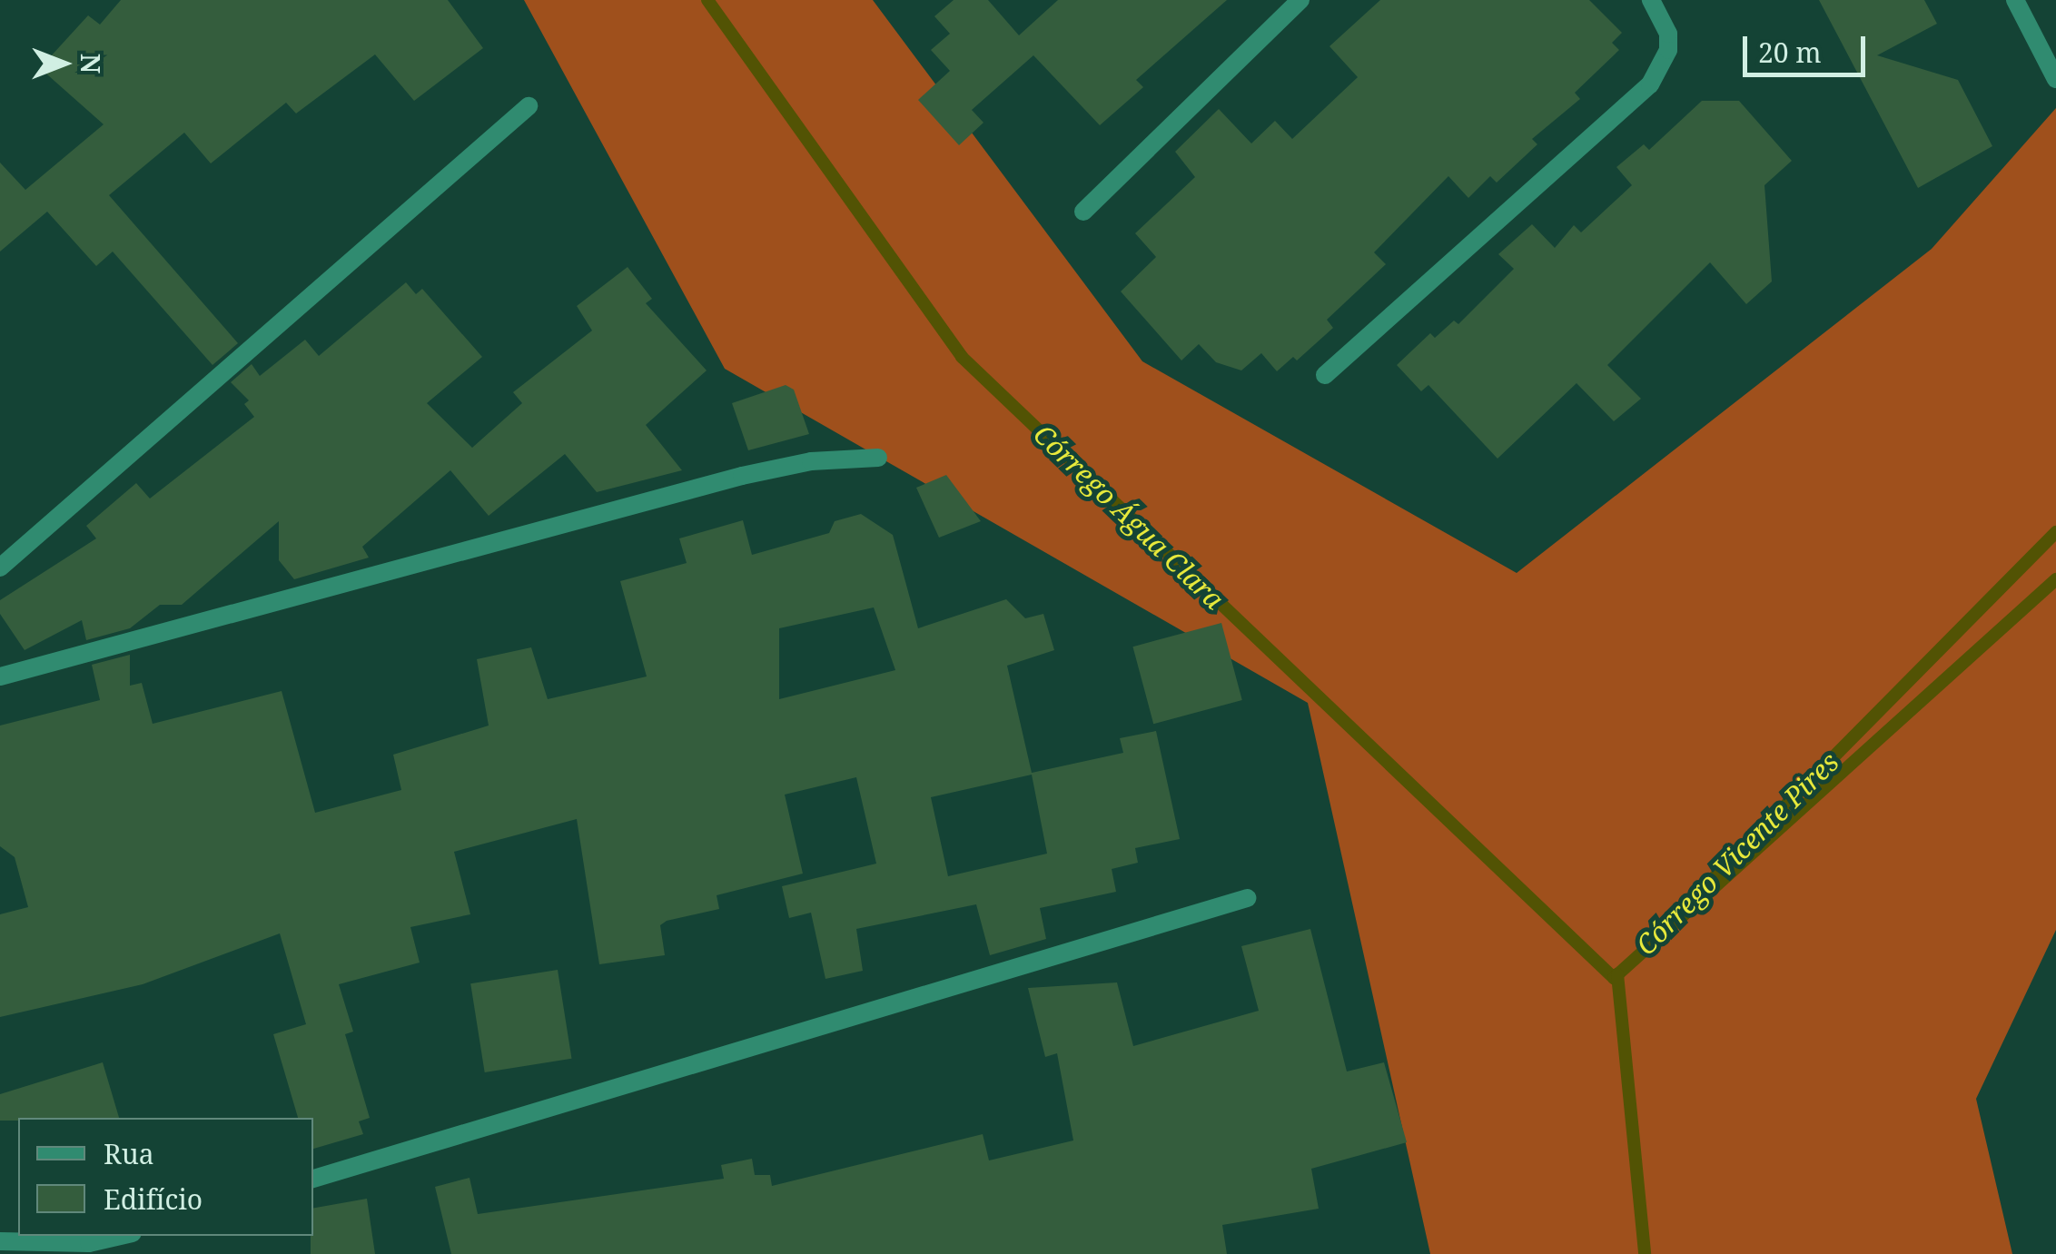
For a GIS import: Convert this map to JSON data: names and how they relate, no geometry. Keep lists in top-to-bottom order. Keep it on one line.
{"water":["Córrego Água Clara","Córrego Vicente Pires"],"legend":["Rua","Edifício"],"scale_bar":"20 m","north":"right"}
